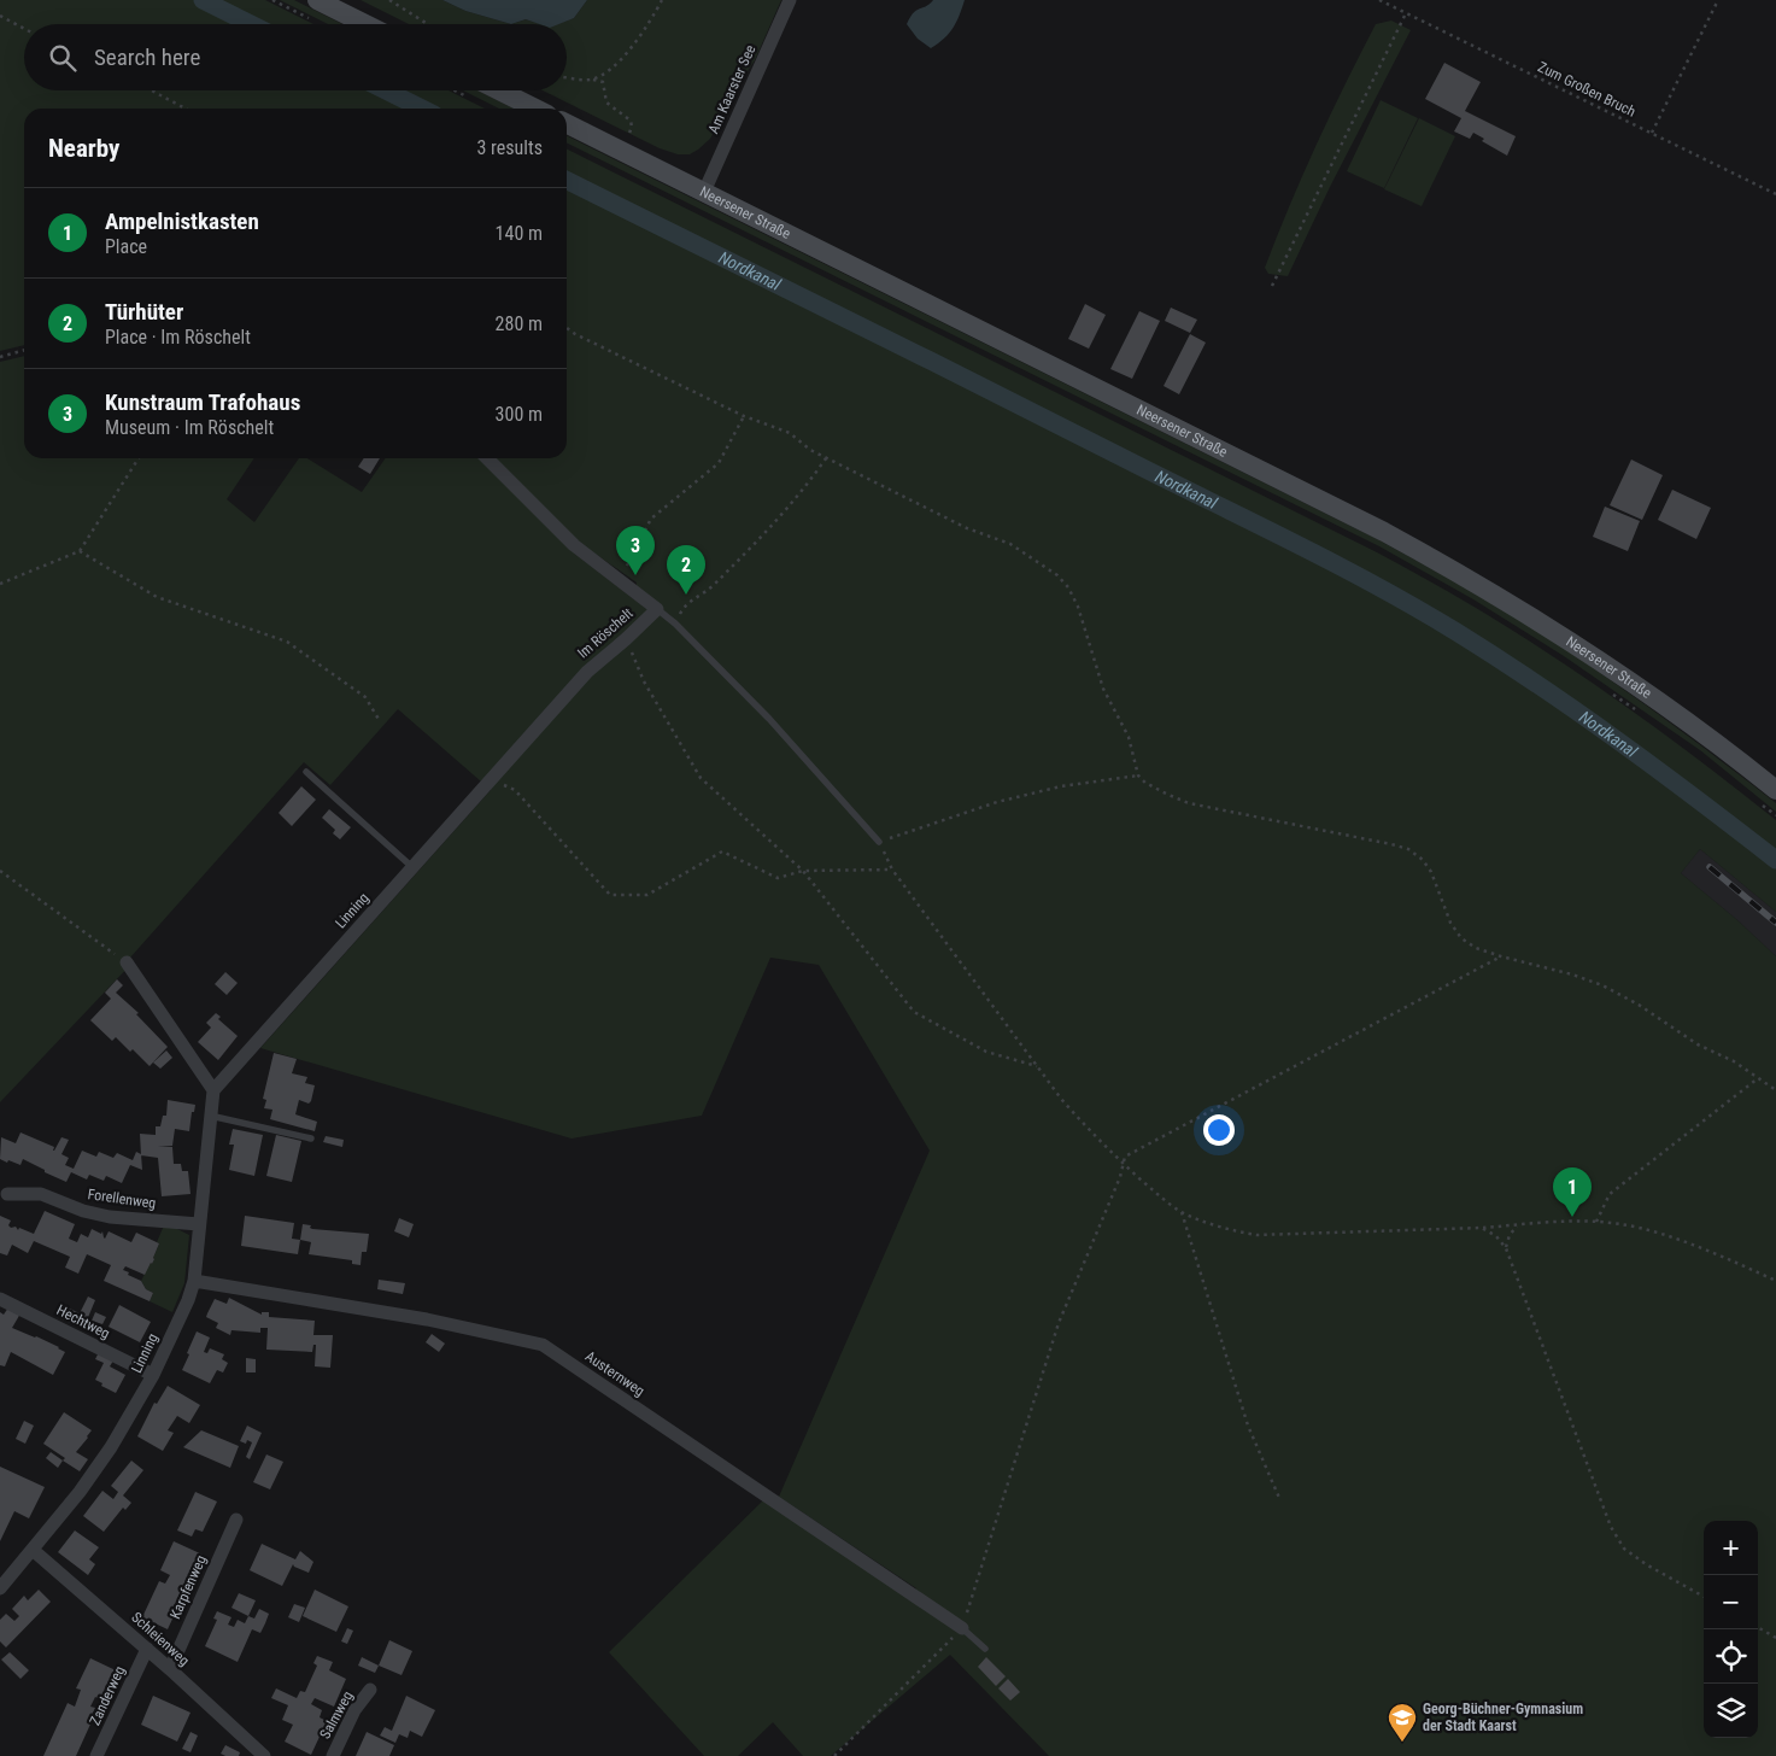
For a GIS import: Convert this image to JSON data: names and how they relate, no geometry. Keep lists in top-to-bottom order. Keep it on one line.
{"streets":{"main road":["Neersener Straße"],"street":["Am Kaarster See","Im Röschelt","Linning","Forellenweg","Hechtweg","Austernweg","Karpfenweg","Schleienweg","Zanderweg","Salmweg"],"path":["Zum Großen Bruch"]},"crossings":[["Am Kaarster See","Neersener Straße"],["Im Röschelt","Linning"],["Linning","Forellenweg"],["Linning","Hechtweg"],["Linning","Austernweg"],["Linning","Schleienweg"],["Karpfenweg","Schleienweg"],["Schleienweg","Zanderweg"]],"water":["Nordkanal"],"places":{"school or university":["Georg-Büchner-Gymnasium der Stadt Kaarst"]},"page":{"search":"Search here","heading":["Nearby","3 results"],"list":[{"mark":"1","name":"Ampelnistkasten","note":"Place","value":"140 m"},{"mark":"2","name":"Türhüter","note":"Place · Im Röschelt","value":"280 m"},{"mark":"3","name":"Kunstraum Trafohaus","note":"Museum · Im Röschelt","value":"300 m"}],"pins":["3","2","1"],"map_buttons":["+","−"]}}
